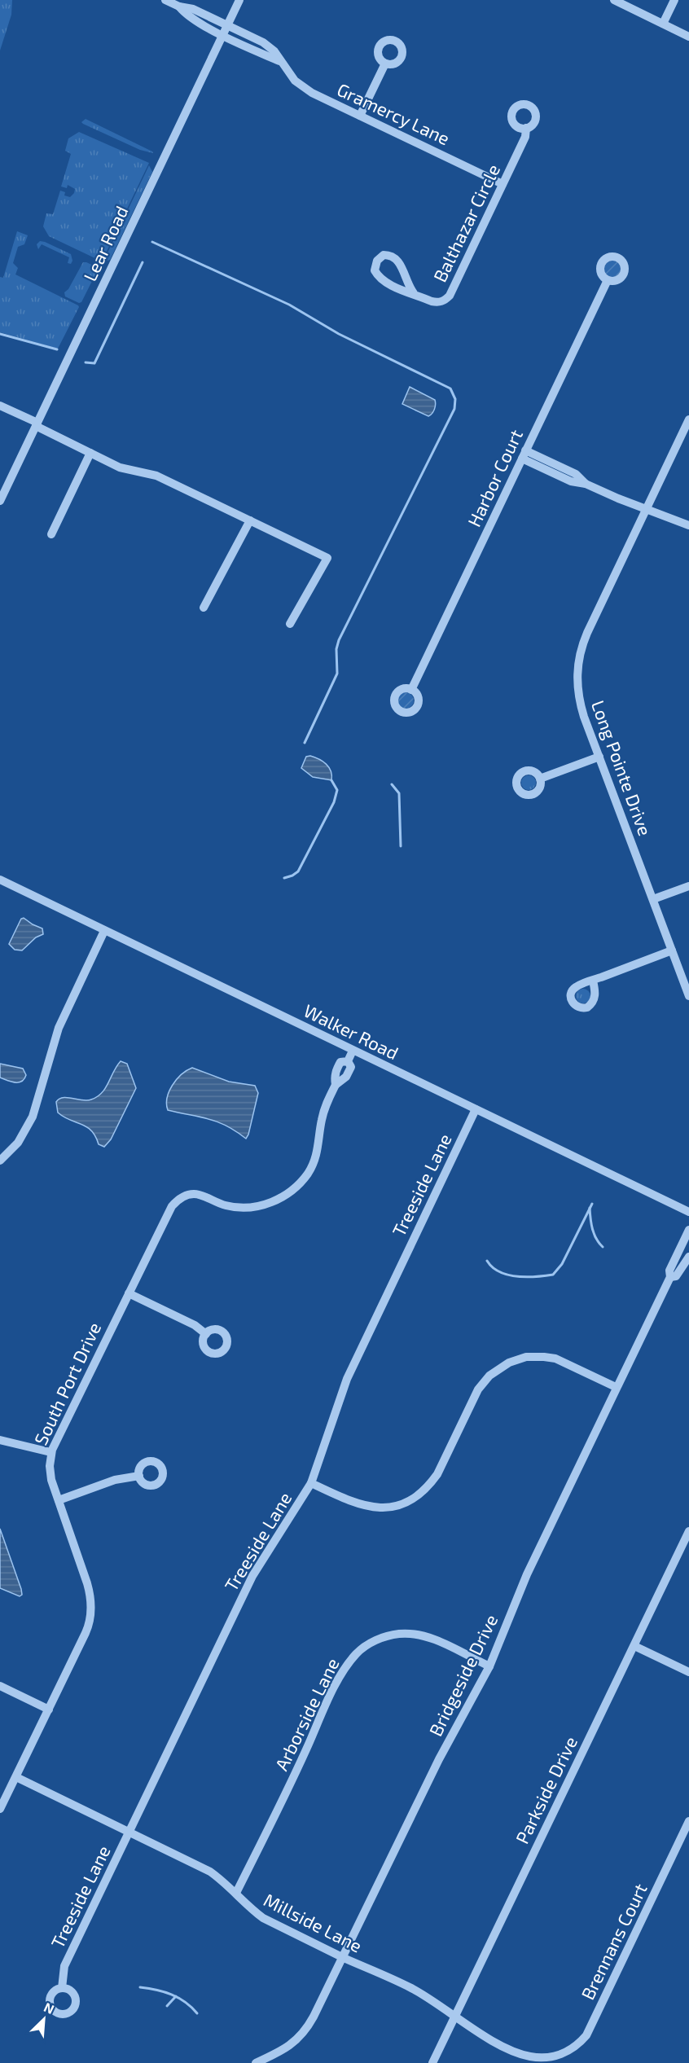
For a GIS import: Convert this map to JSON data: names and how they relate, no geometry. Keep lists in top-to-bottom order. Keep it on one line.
{"streets":{"street":["Gramercy Lane","Balthazar Circle","Lear Road","Harbor Court","Long Pointe Drive","Walker Road","Treeside Lane","South Port Drive","Bridgeside Drive","Arborside Lane","Parkside Drive","Millside Lane","Brennans Court"]},"crossings":[["Gramercy Lane","Balthazar Circle"],["Gramercy Lane","Lear Road"],["Walker Road","Treeside Lane"],["Walker Road","South Port Drive"],["Treeside Lane","Millside Lane"],["South Port Drive","Millside Lane"],["Bridgeside Drive","Arborside Lane"],["Bridgeside Drive","Millside Lane"],["Arborside Lane","Millside Lane"],["Parkside Drive","Millside Lane"],["Millside Lane","Brennans Court"]],"north":"top right"}
